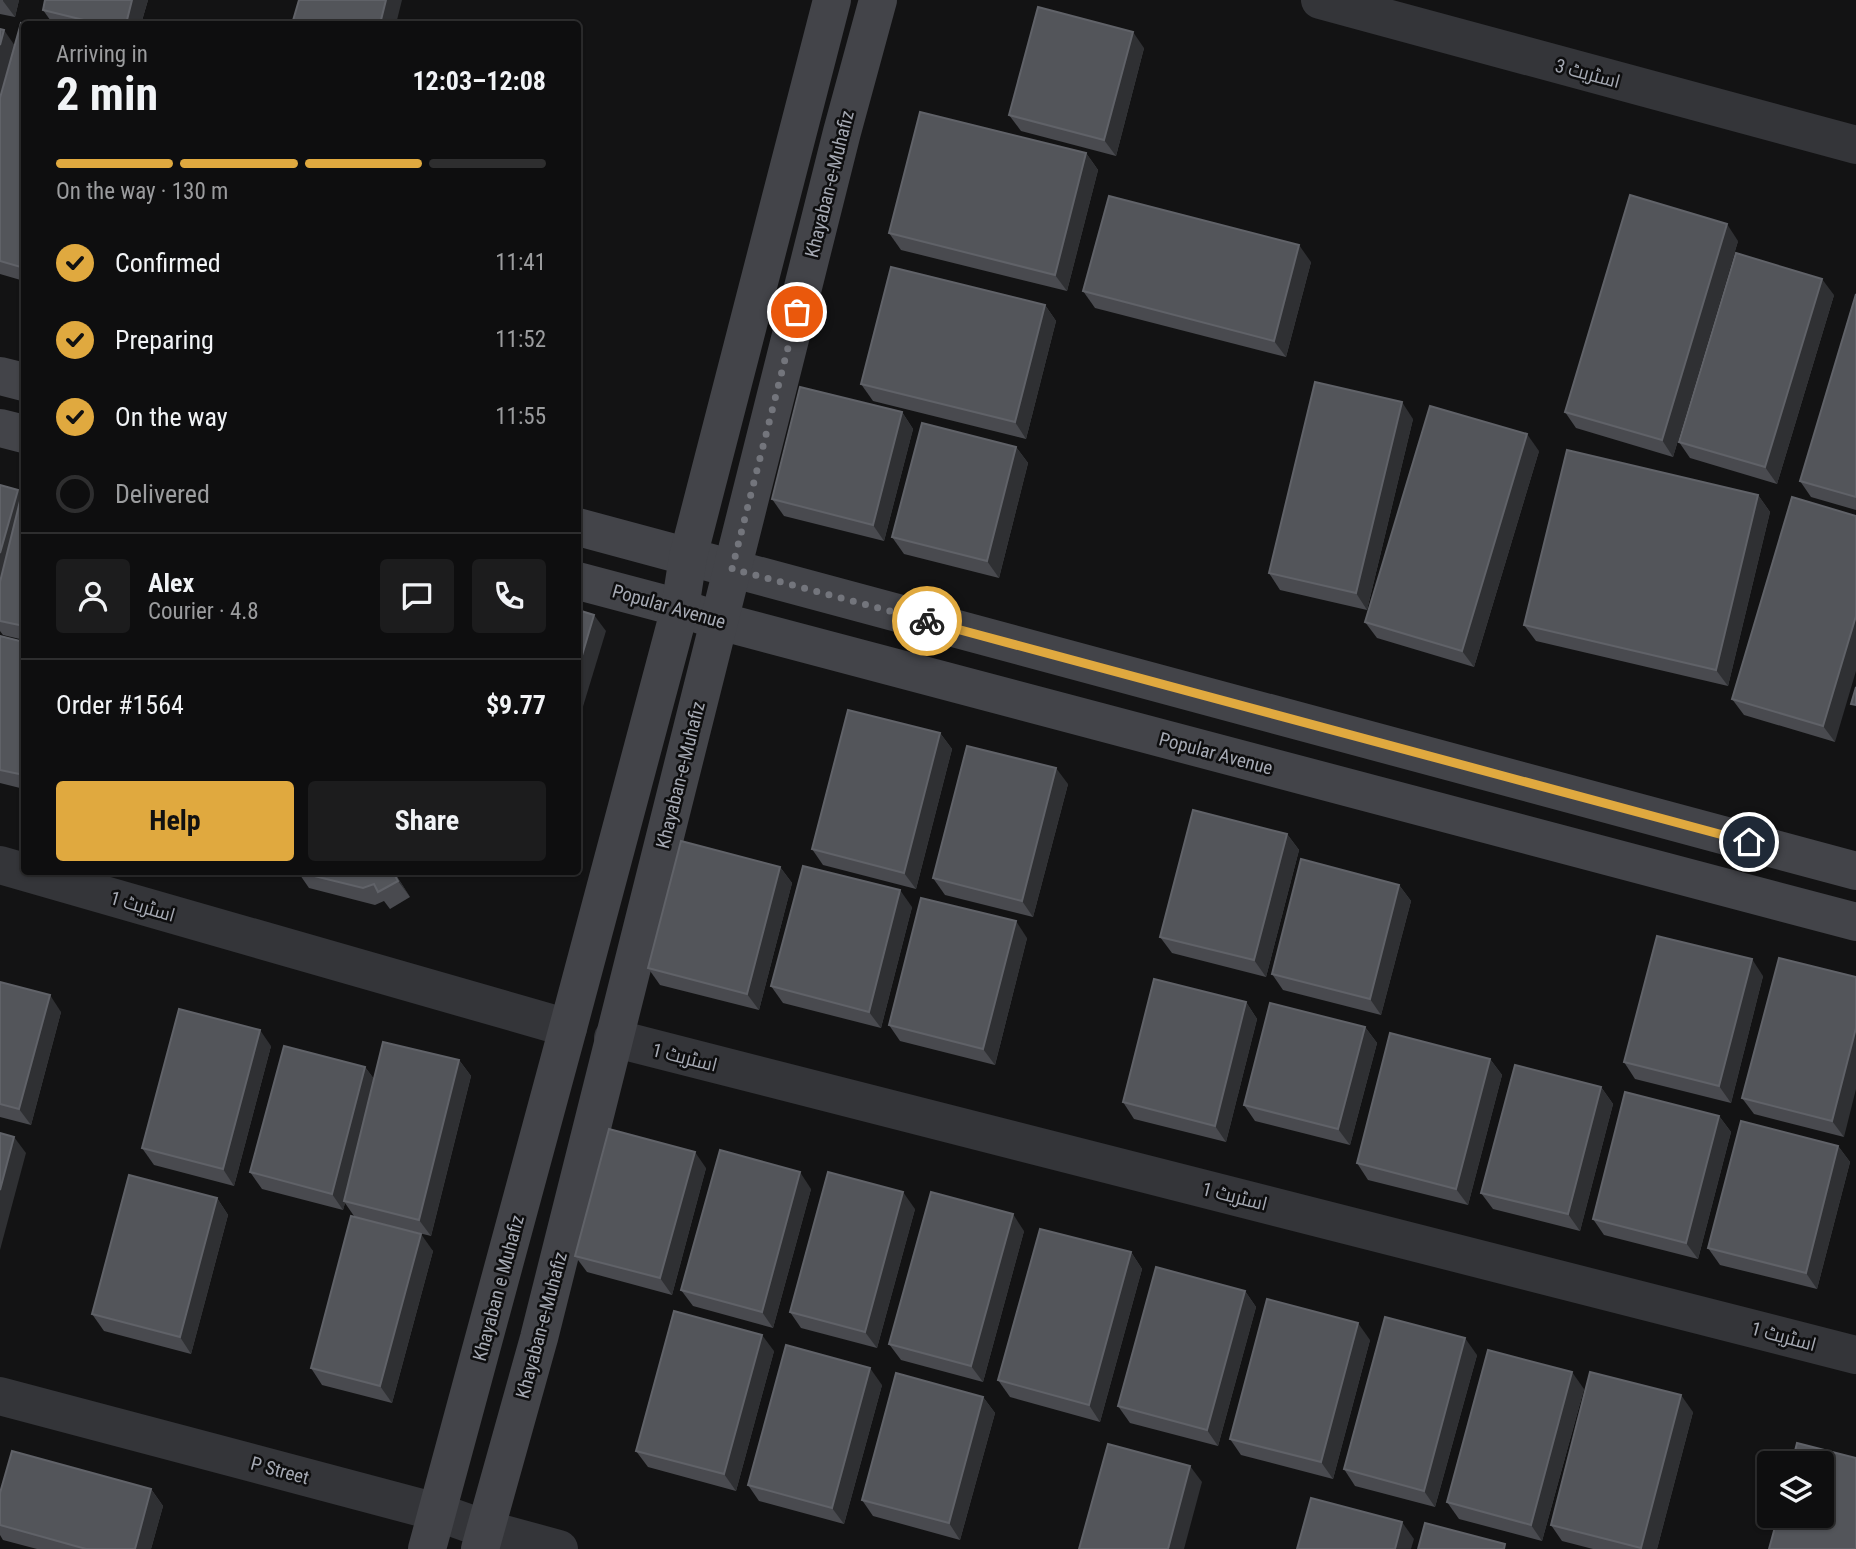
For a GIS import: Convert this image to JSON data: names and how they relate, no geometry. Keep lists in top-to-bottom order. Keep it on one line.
{"streets":{"street":["اسٹریٹ 3","Khayaban-e-Muhafiz","Popular Avenue","اسٹریٹ 1","Khayaban e Muhafiz","P Street"]},"crossings":[["Khayaban-e-Muhafiz","Popular Avenue"],["Khayaban-e-Muhafiz","اسٹریٹ 1"],["Khayaban-e-Muhafiz","P Street"],["اسٹریٹ 1","Khayaban e Muhafiz"],["Khayaban e Muhafiz","P Street"]],"page":{"heading":["2 min","Arriving in","12:03–12:08"],"panel":["Alex","Courier · 4.8","Order #1564","$9.77"],"bar":"On the way · 130 m","list":[["Confirmed","11:41"],["Preparing","11:52"],["On the way","11:55"],"Delivered"],"buttons":["Help","Share"]}}
